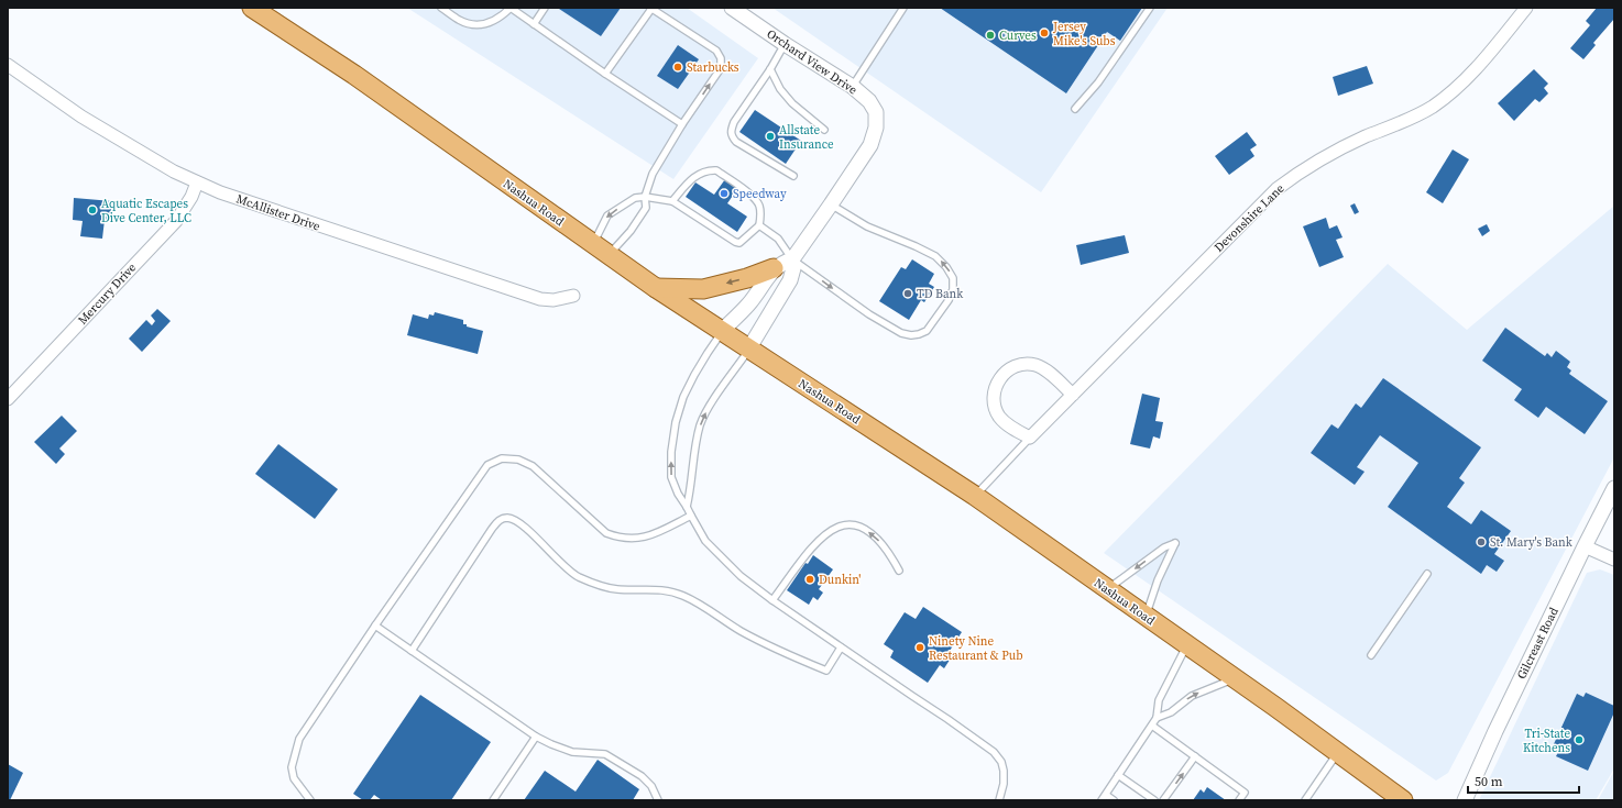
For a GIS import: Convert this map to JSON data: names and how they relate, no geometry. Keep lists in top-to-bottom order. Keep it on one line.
{"streets":{"main road":["Nashua Road"],"street":["Orchard View Drive","McAllister Drive","Devonshire Lane","Mercury Drive","Gilcreast Road"]},"crossings":[["Orchard View Drive","Nashua Road"],["Nashua Road","Devonshire Lane"],["McAllister Drive","Mercury Drive"]],"places":["Jersey Mike's Subs","Curves","Starbucks","Allstate Insurance","Speedway","Aquatic Escapes Dive Center, LLC","TD Bank","St. Mary's Bank","Dunkin'","Ninety Nine Restaurant & Pub","Tri-State Kitchens"],"scale_bar":"50 m"}
